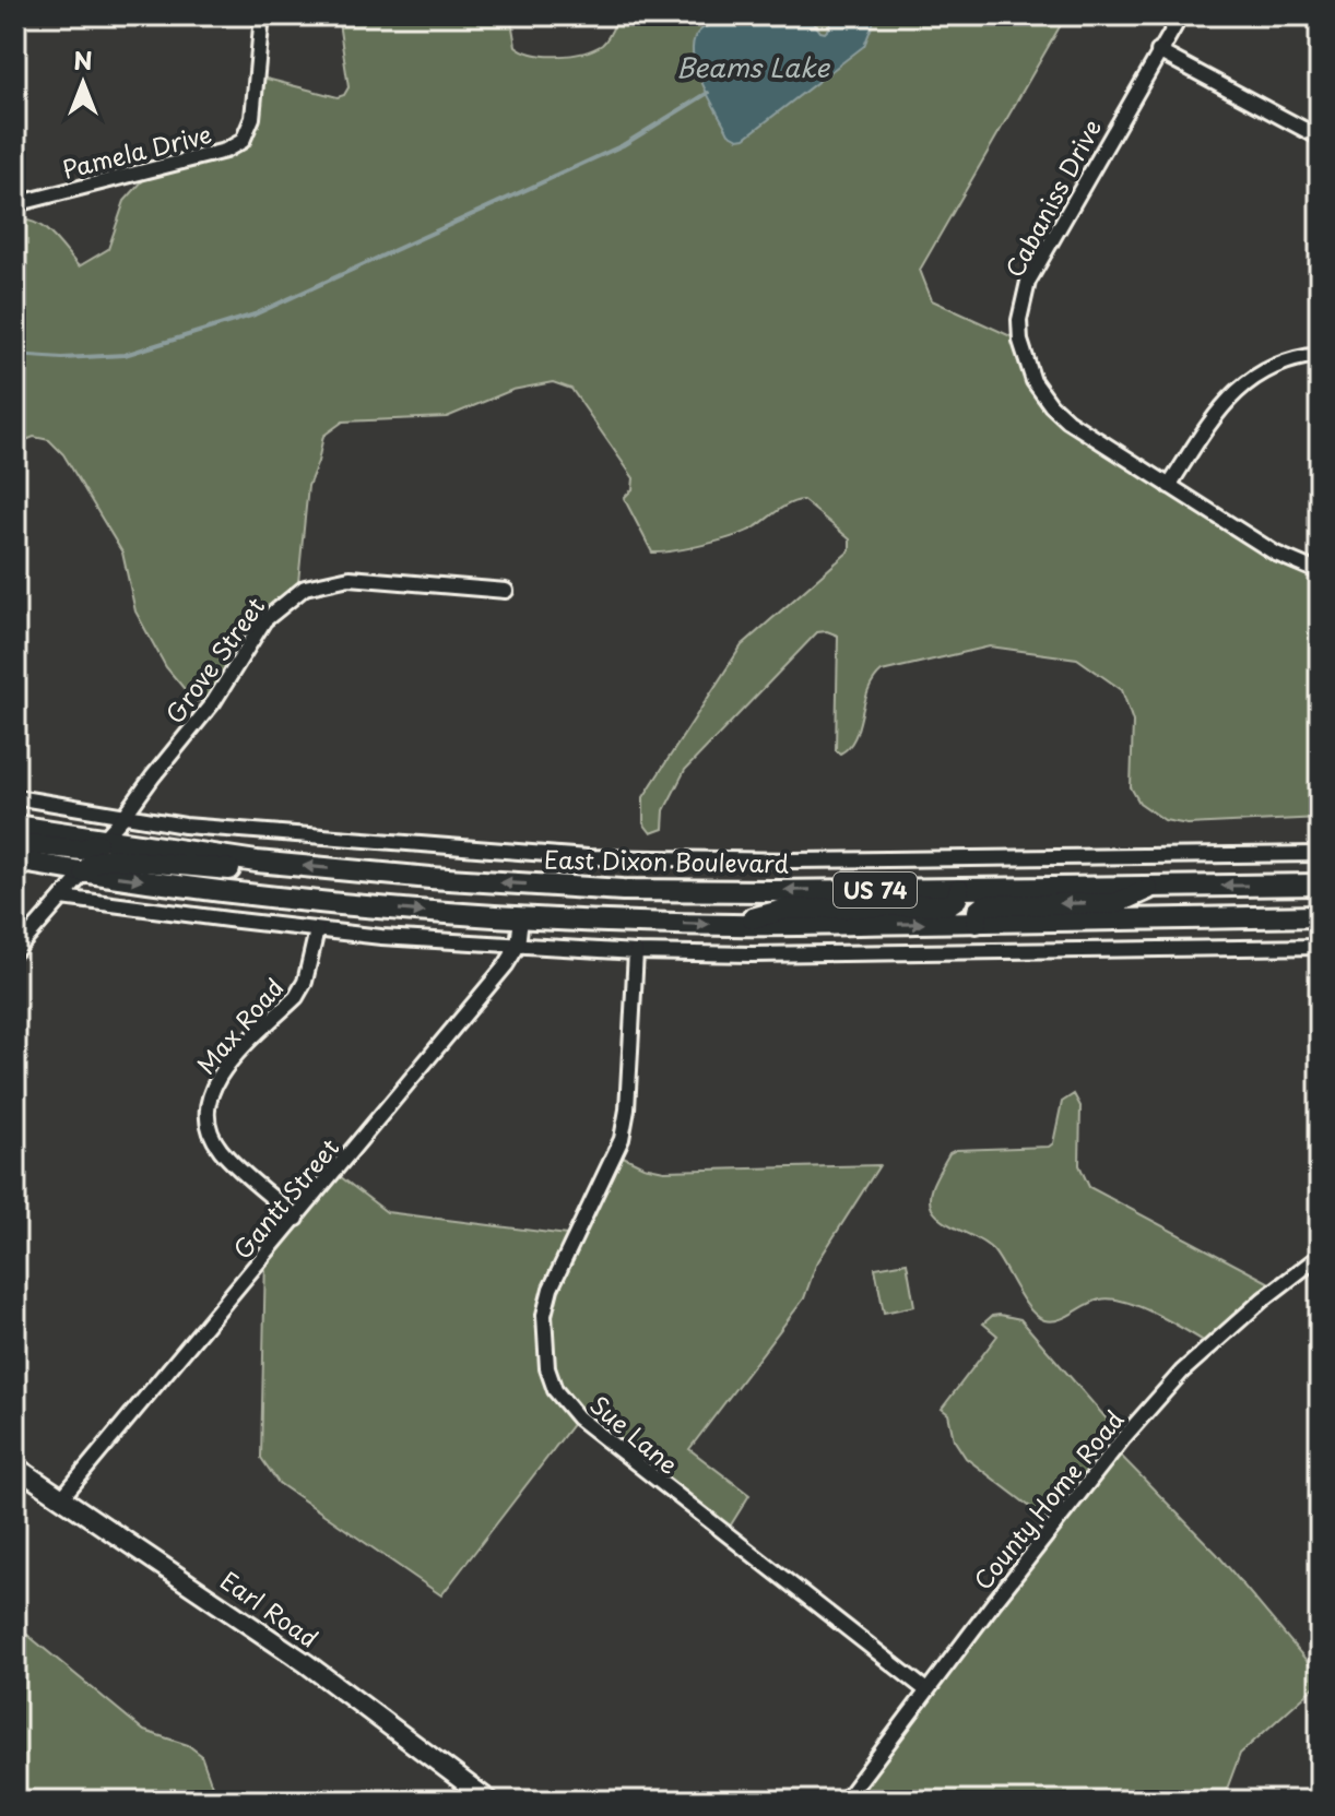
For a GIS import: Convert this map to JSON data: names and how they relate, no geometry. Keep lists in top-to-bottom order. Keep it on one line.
{"streets":{"highway":["East Dixon Boulevard","US 74"],"main road":["Earl Road"],"street":["Pamela Drive","Cabaniss Drive","Grove Street","Max Road","Gantt Street","Sue Lane","County Home Road"]},"crossings":[["Grove Street","East Dixon Boulevard"],["US 74","Gantt Street"],["Max Road","Gantt Street"],["Gantt Street","Earl Road"],["Sue Lane","County Home Road"]],"water":["Beams Lake"],"north":"top"}
